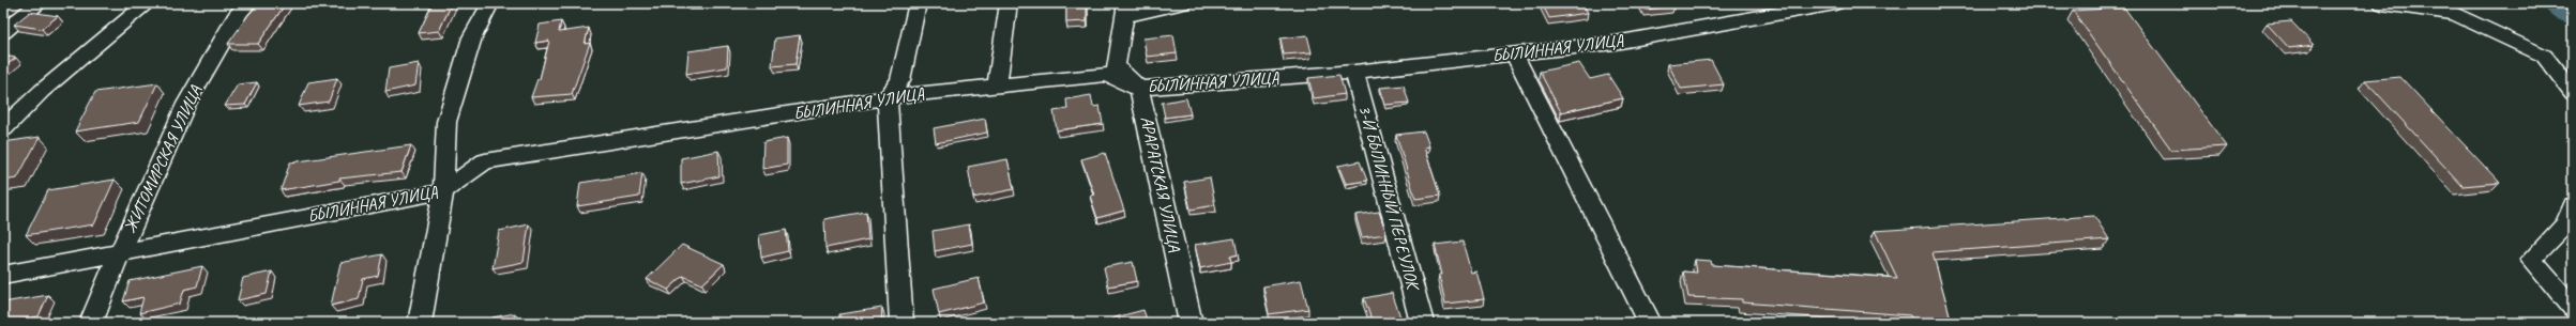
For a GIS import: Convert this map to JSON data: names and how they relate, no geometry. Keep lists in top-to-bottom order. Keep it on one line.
{"streets":{"street":["БЫЛИННАЯ УЛИЦА","ЖИТОМИРСКАЯ УЛИЦА","АРАРАТСКАЯ УЛИЦА","3-Й БЫЛИННЫЙ ПЕРЕУЛОК"]},"crossings":[["БЫЛИННАЯ УЛИЦА","ЖИТОМИРСКАЯ УЛИЦА"],["БЫЛИННАЯ УЛИЦА","АРАРАТСКАЯ УЛИЦА"],["БЫЛИННАЯ УЛИЦА","3-Й БЫЛИННЫЙ ПЕРЕУЛОК"]]}
